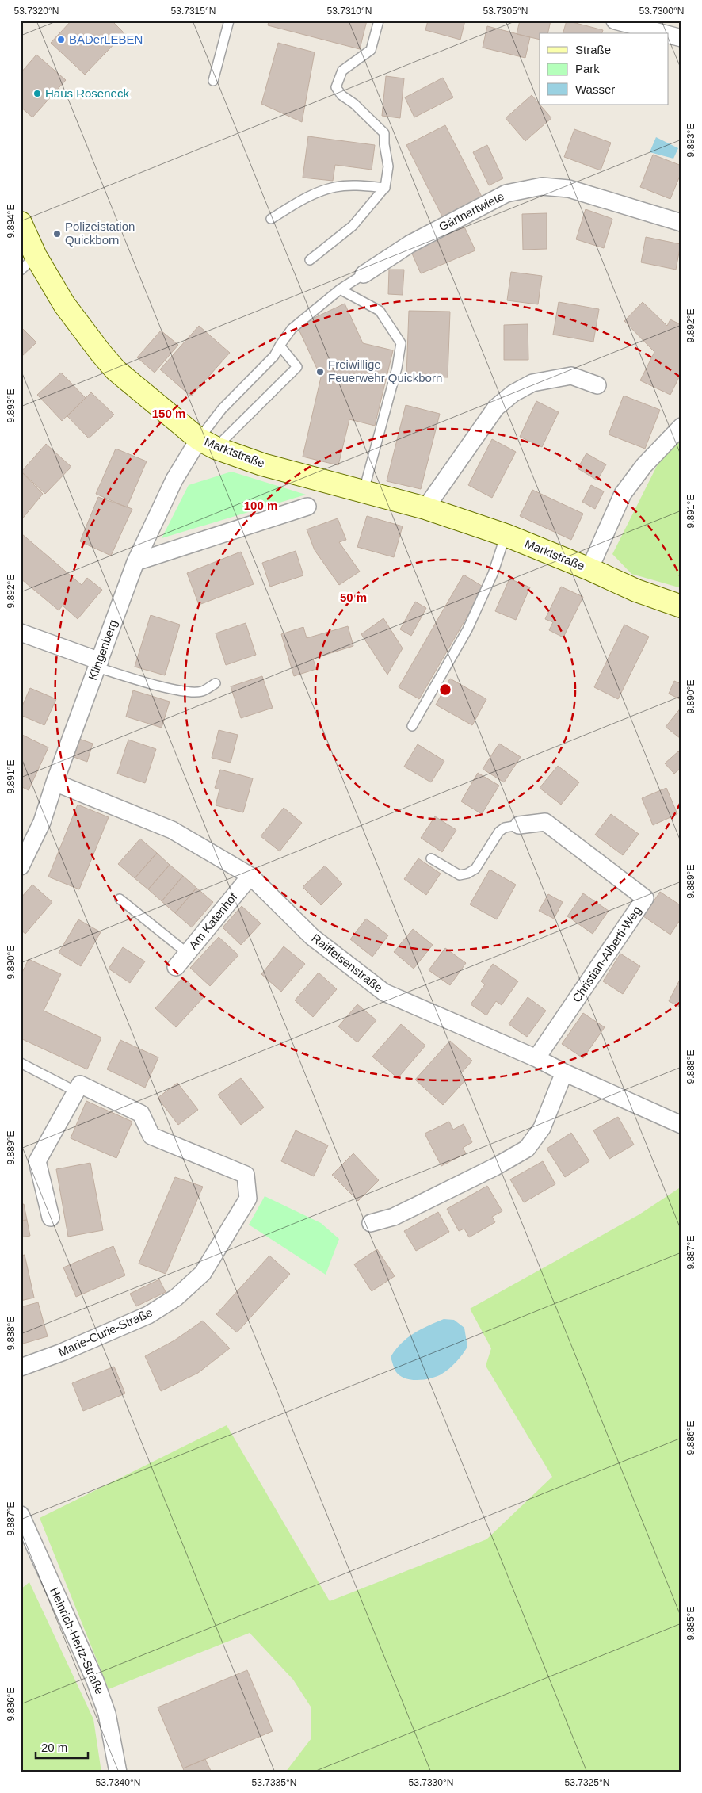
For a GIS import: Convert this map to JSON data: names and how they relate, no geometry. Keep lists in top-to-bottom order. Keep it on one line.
{"streets":{"main road":["Marktstraße"],"street":["Gärtnertwiete","Klingenberg","Am Katenhof","Christian-Alberti-Weg","Raiffeisenstraße","Marie-Curie-Straße","Heinrich-Hertz-Straße"]},"crossings":[["Marktstraße","Klingenberg"],["Klingenberg","Raiffeisenstraße"],["Am Katenhof","Raiffeisenstraße"],["Christian-Alberti-Weg","Raiffeisenstraße"]],"places":["BADerLEBEN","Haus Roseneck","Polizeistation Quickborn","Freiwillige Feuerwehr Quickborn"],"legend":["Straße","Park","Wasser"],"scale_bar":"20 m","coordinates":["53.7320°N","53.7315°N","53.7310°N","53.7305°N","53.7300°N","9.893°E","9.894°E","9.892°E","9.891°E","9.890°E","9.889°E","9.888°E","9.887°E","9.886°E","9.885°E","53.7340°N","53.7335°N","53.7330°N","53.7325°N"],"rings":["150 m","100 m","50 m"]}
